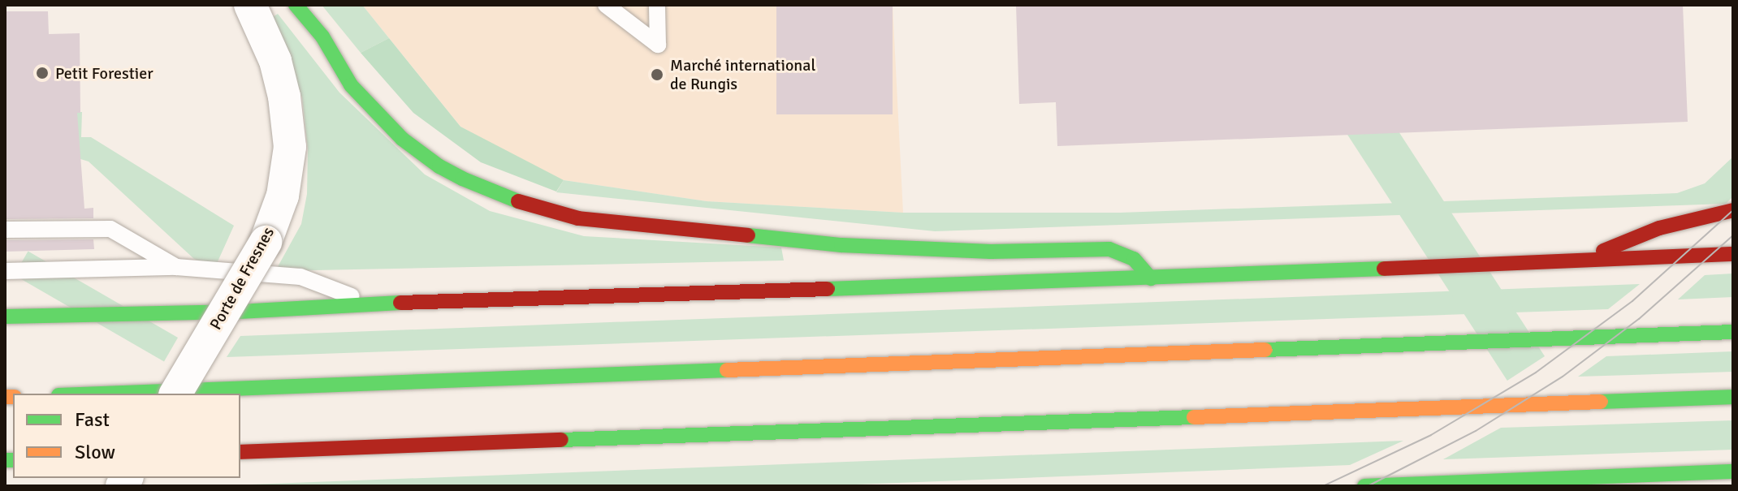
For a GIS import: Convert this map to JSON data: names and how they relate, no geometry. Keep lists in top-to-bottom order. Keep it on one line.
{"streets":{"street":["Porte de Fresnes"]},"places":["Petit Forestier","Marché international de Rungis"],"legend":["Fast","Slow"]}
